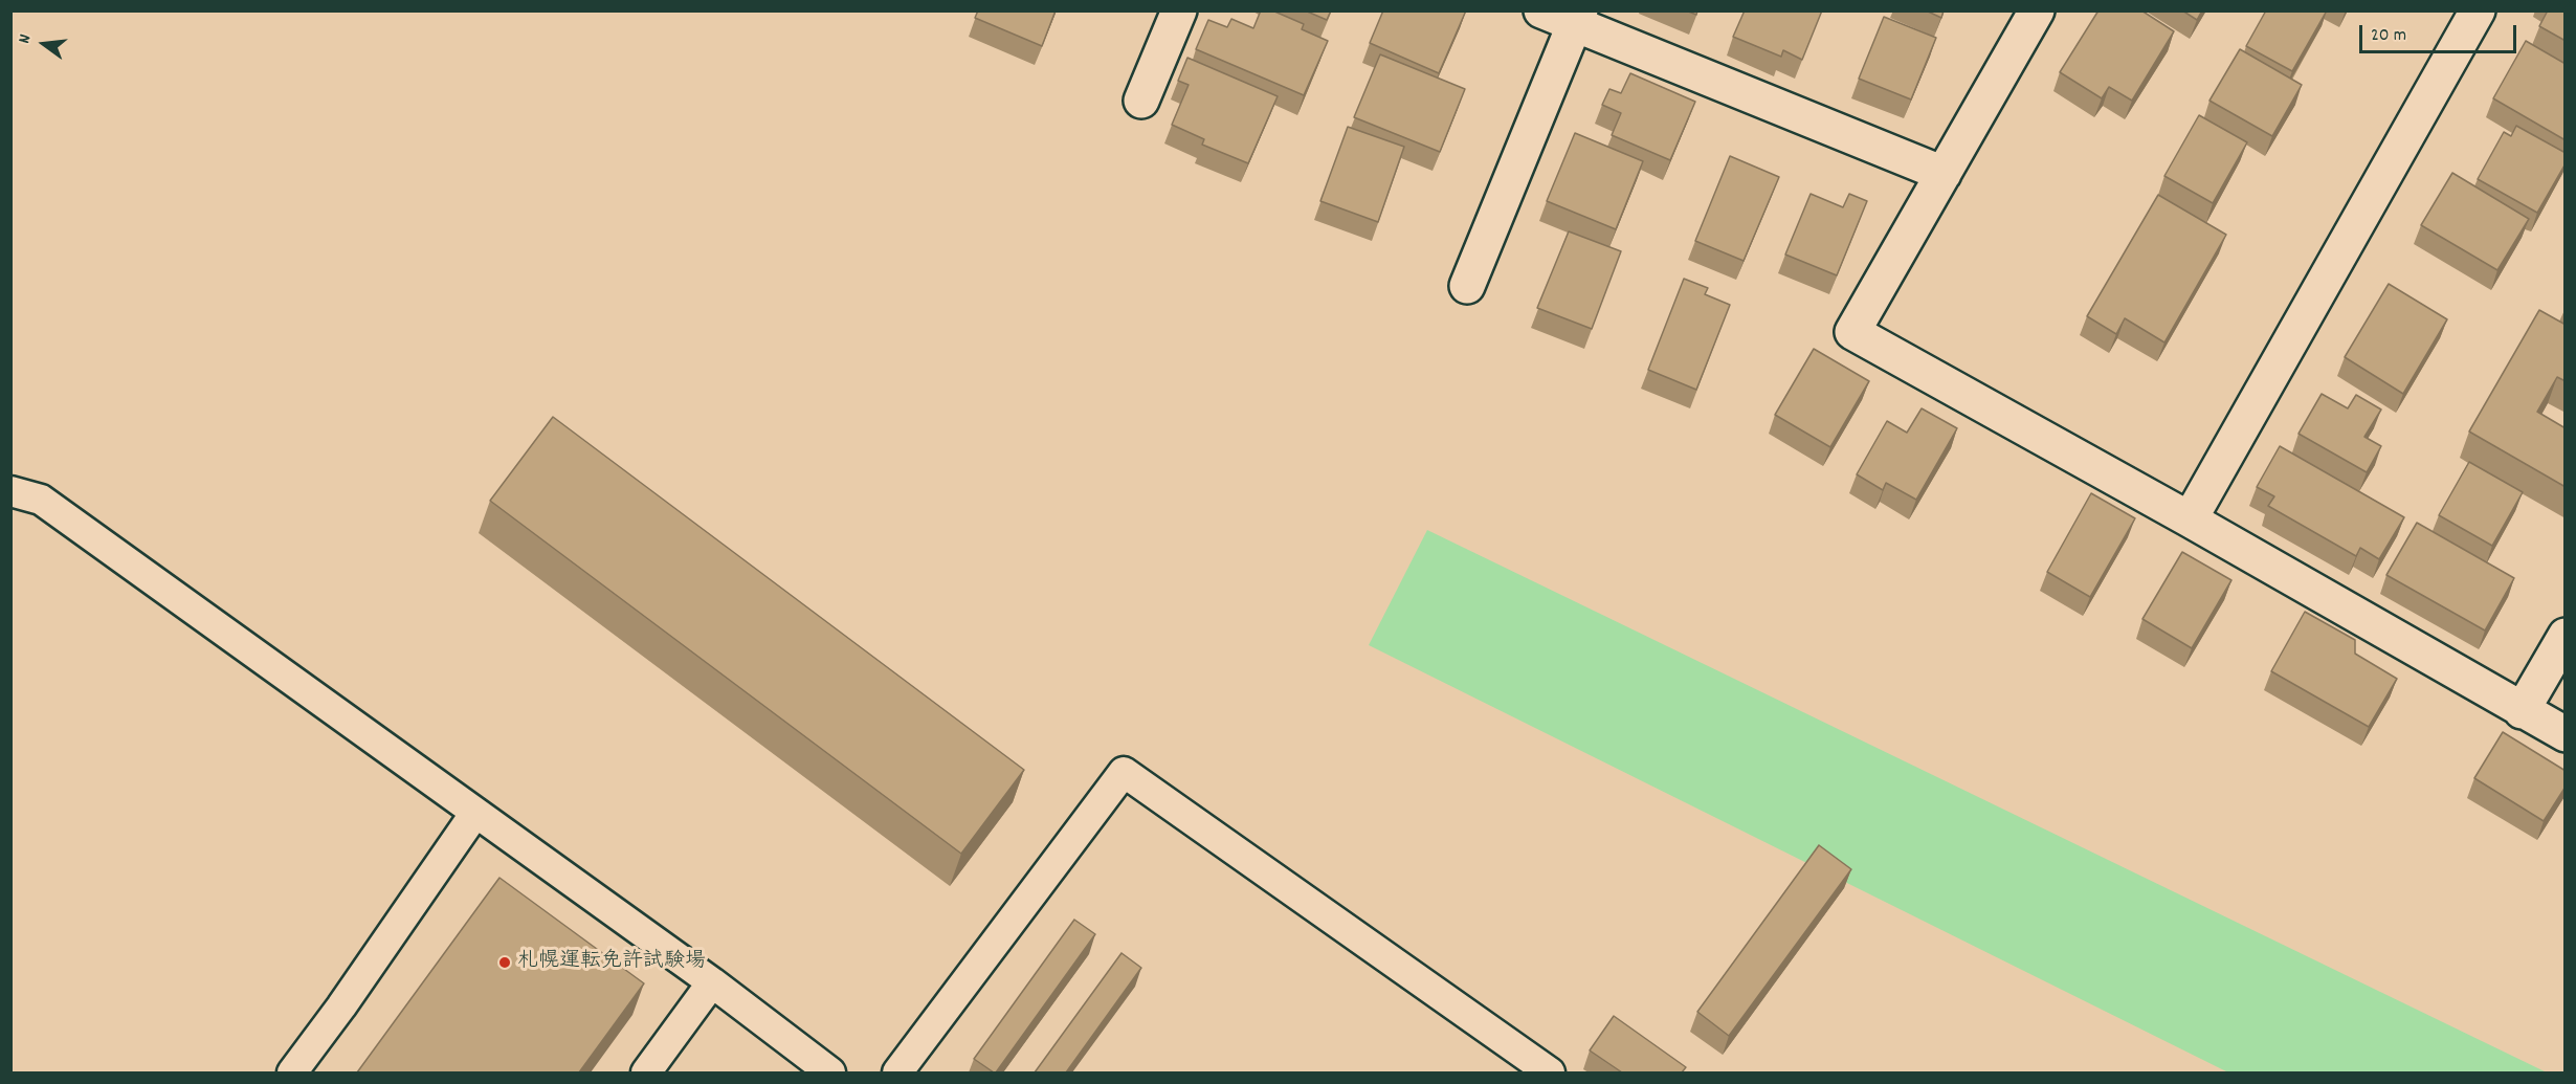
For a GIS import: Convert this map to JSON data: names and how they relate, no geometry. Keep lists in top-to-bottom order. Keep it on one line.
{"places":["札幌運転免許試験場"],"scale_bar":"20 m","north":"left"}
